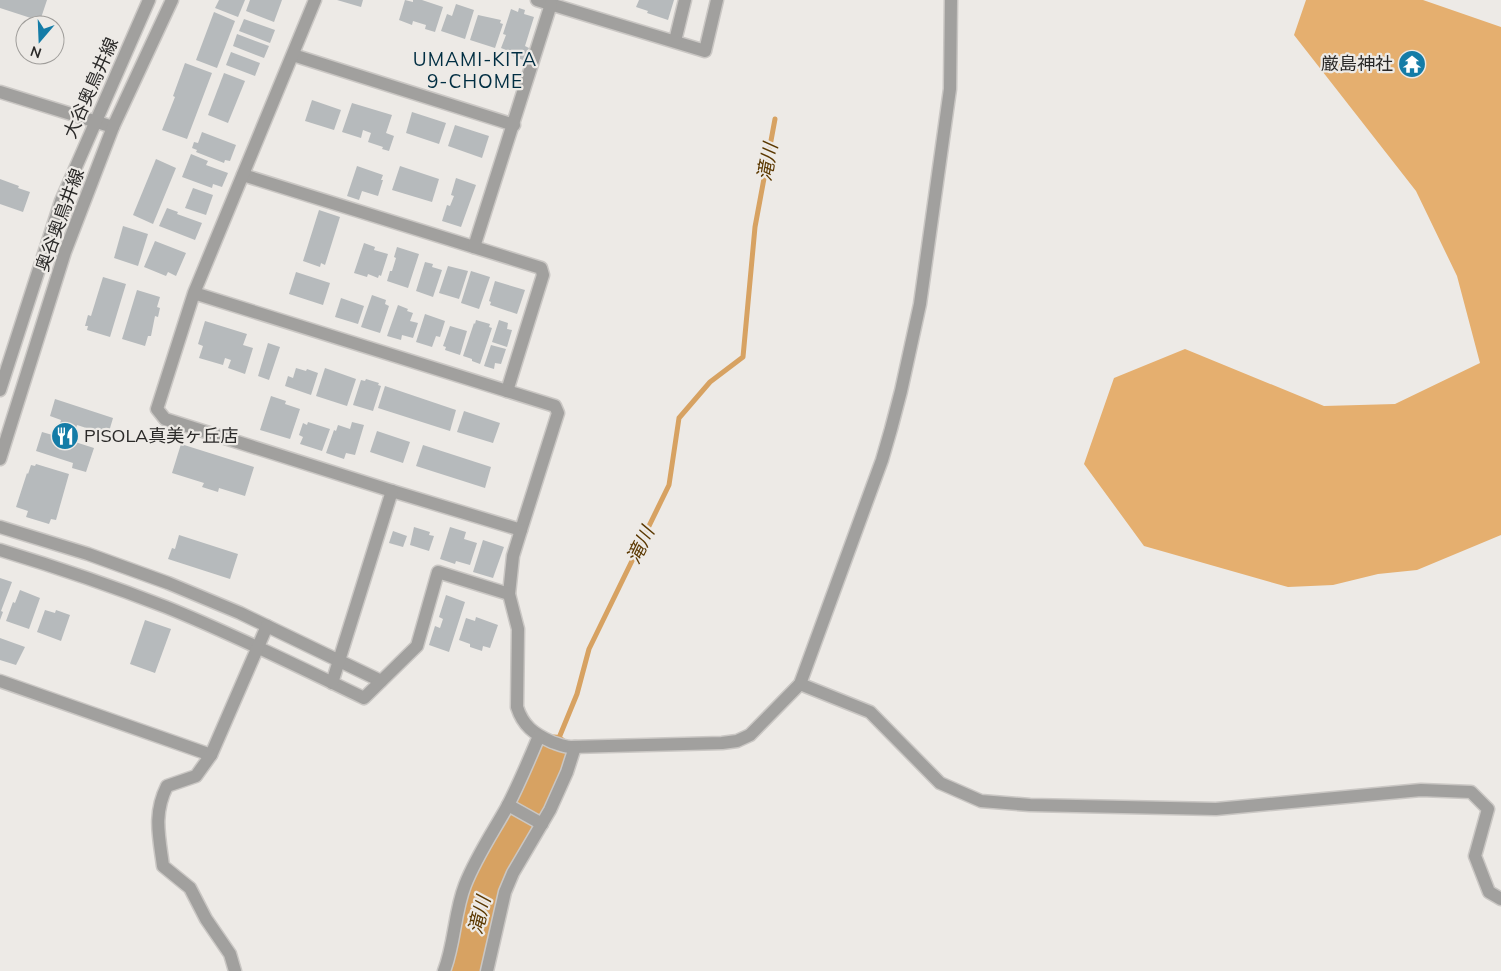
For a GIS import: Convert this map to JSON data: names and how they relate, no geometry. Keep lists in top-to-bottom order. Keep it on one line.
{"streets":{"street":["大谷奥鳥井線","奥谷奥鳥井線"]},"districts":["UMAMI-KITA 9-CHOME"],"water":["滝川"],"places":{"temple":["厳島神社"],"restaurant":["PISOLA真美ヶ丘店"]},"north":"bottom"}
